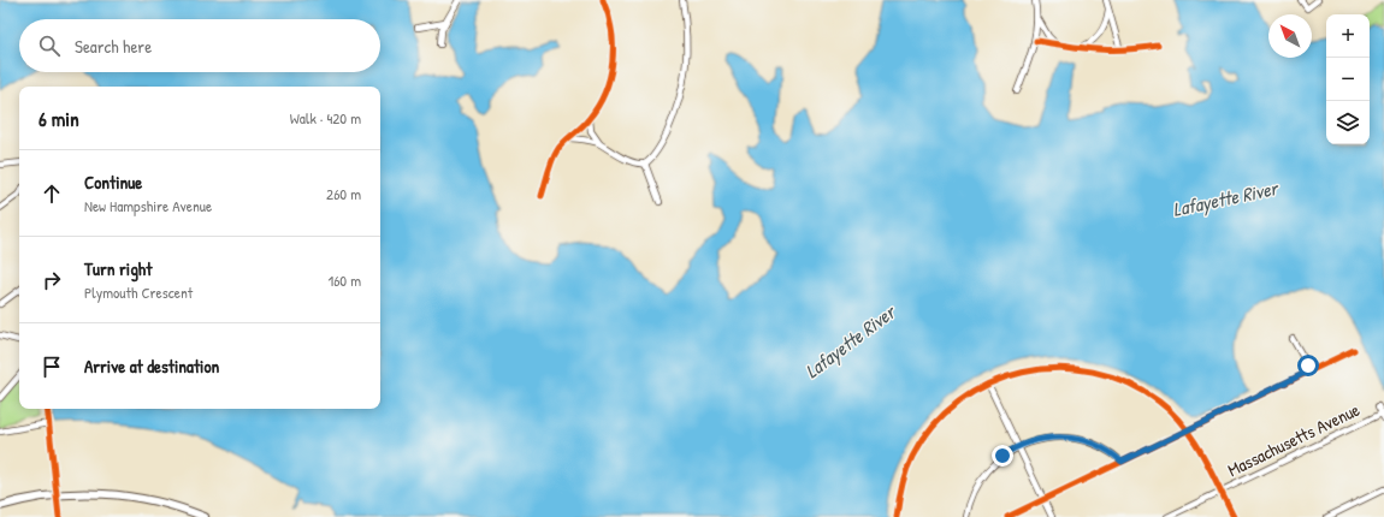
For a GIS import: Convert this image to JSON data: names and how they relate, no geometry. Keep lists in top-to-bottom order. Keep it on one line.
{"streets":{"street":["Massachusetts Avenue"]},"water":["Lafayette River"],"north":"top left","page":{"map_buttons":["+","−"],"search":"Search here","heading":["6 min","Walk · 420 m"],"list":[["Continue","New Hampshire Avenue","260 m"],["Turn right","Plymouth Crescent","160 m"],"Arrive at destination"]}}
